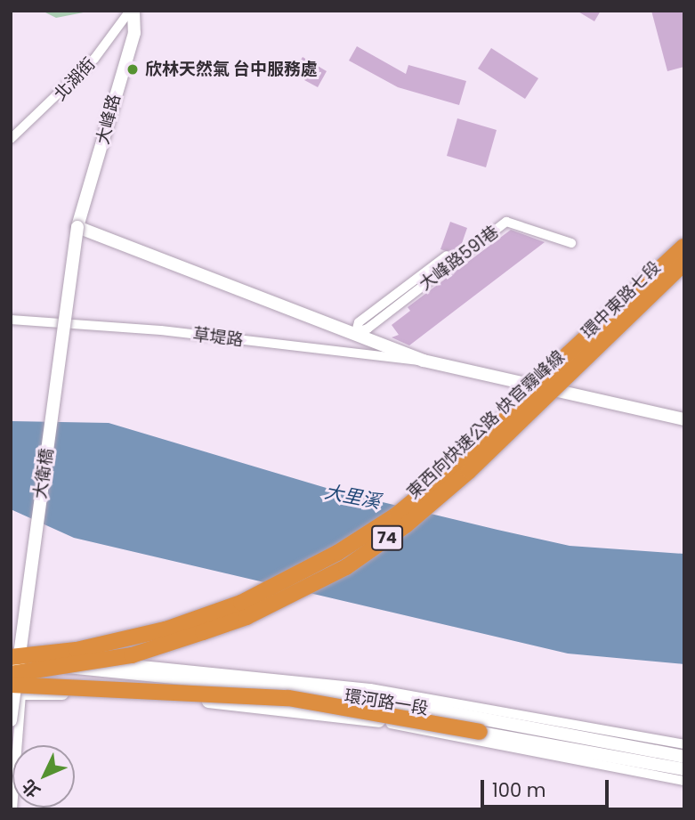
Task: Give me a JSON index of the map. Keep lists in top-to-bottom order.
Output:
{
  "streets": {
    "highway": ["東西向快速公路 快官霧峰線", "74"],
    "street": [
      "北湖街",
      "大峰路",
      "大峰路591巷",
      "環中東路七段",
      "草堤路",
      "大衛橋",
      "環河路一段"
    ]
  },
  "crossings": [
    ["北湖街", "大峰路"],
    ["大峰路", "草堤路"],
    ["大峰路", "大衛橋"],
    ["大峰路591巷", "草堤路"],
    ["環中東路七段", "草堤路"],
    ["環中東路七段", "東西向快速公路 快官霧峰線"],
    ["草堤路", "大衛橋"],
    ["東西向快速公路 快官霧峰線", "環河路一段"]
  ],
  "water": ["大里溪"],
  "places": ["欣林天然氣 台中服務處"],
  "scale_bar": "100 m",
  "north": "bottom left"
}
